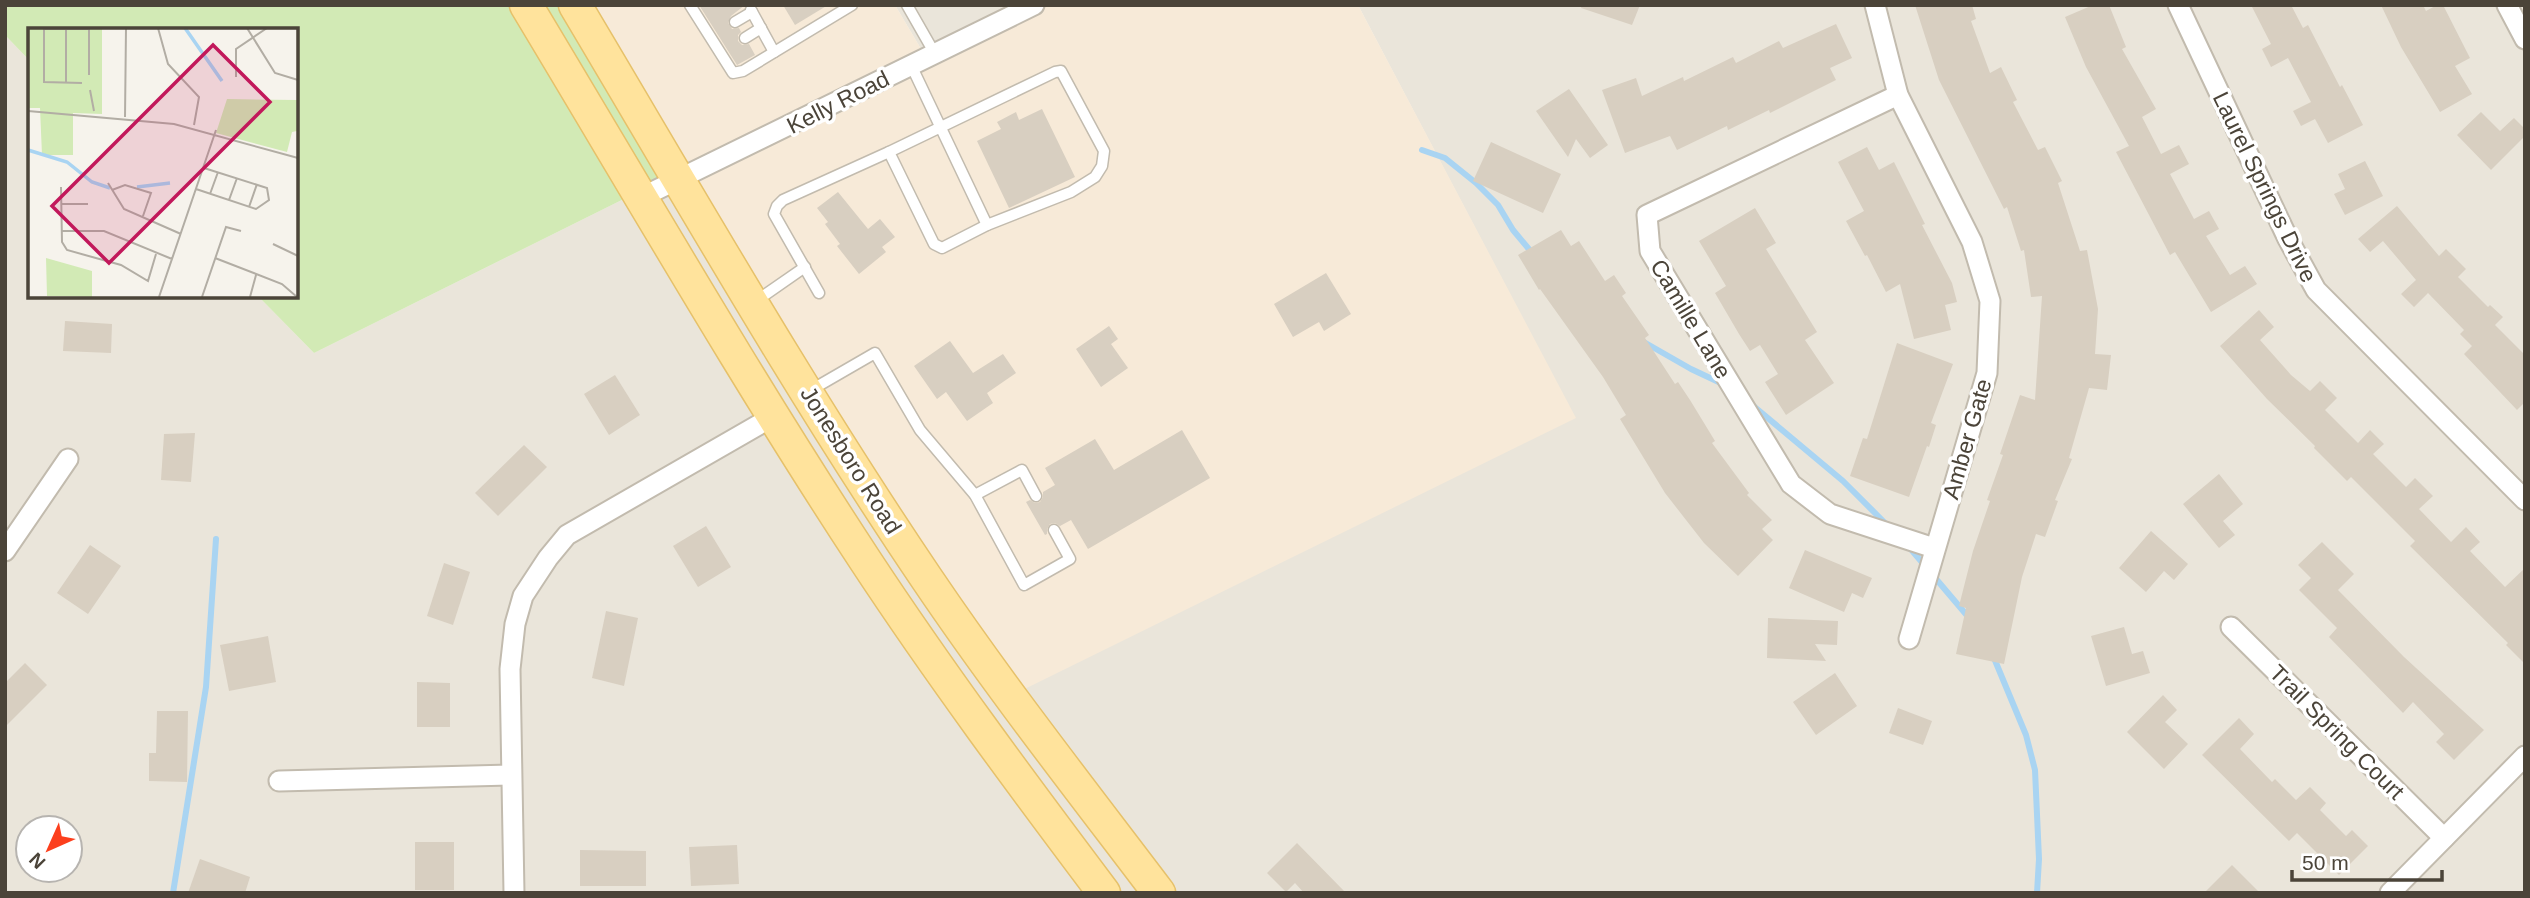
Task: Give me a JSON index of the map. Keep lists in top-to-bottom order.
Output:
{
  "streets": {
    "main road": ["Jonesboro Road"],
    "street": [
      "Kelly Road",
      "Laurel Springs Drive",
      "Camille Lane",
      "Amber Gate",
      "Trail Spring Court"
    ]
  },
  "crossings": [
    ["Kelly Road", "Jonesboro Road"],
    ["Camille Lane", "Amber Gate"]
  ],
  "scale_bar": "50 m",
  "north": "bottom left"
}
